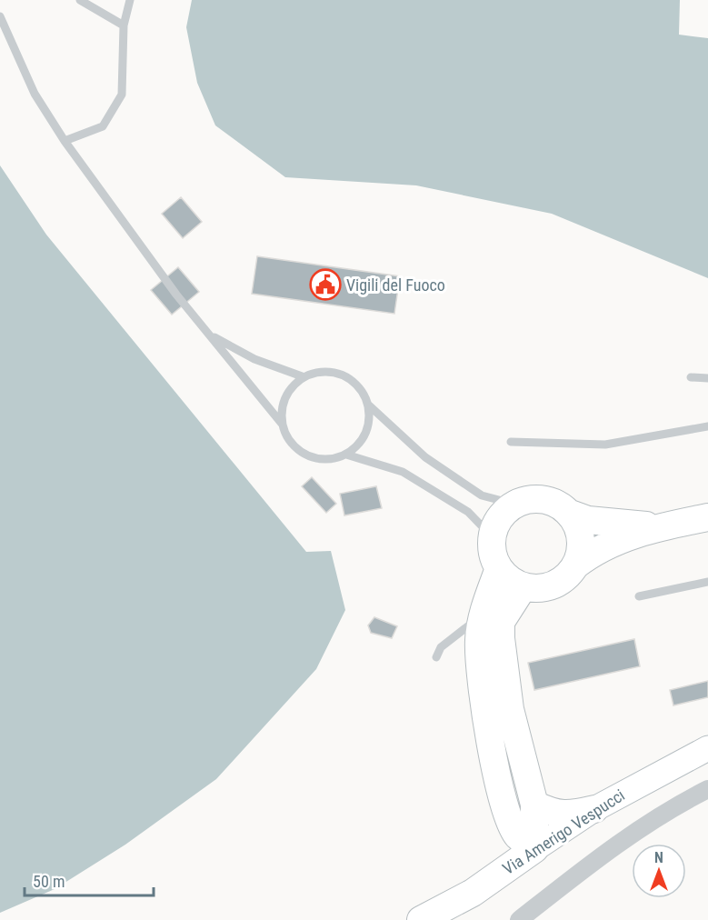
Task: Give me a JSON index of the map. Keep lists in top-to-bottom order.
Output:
{
  "streets": {
    "main road": ["Via Amerigo Vespucci"]
  },
  "places": {
    "public building": ["Vigili del Fuoco"]
  },
  "scale_bar": "50 m",
  "north": "top"
}
